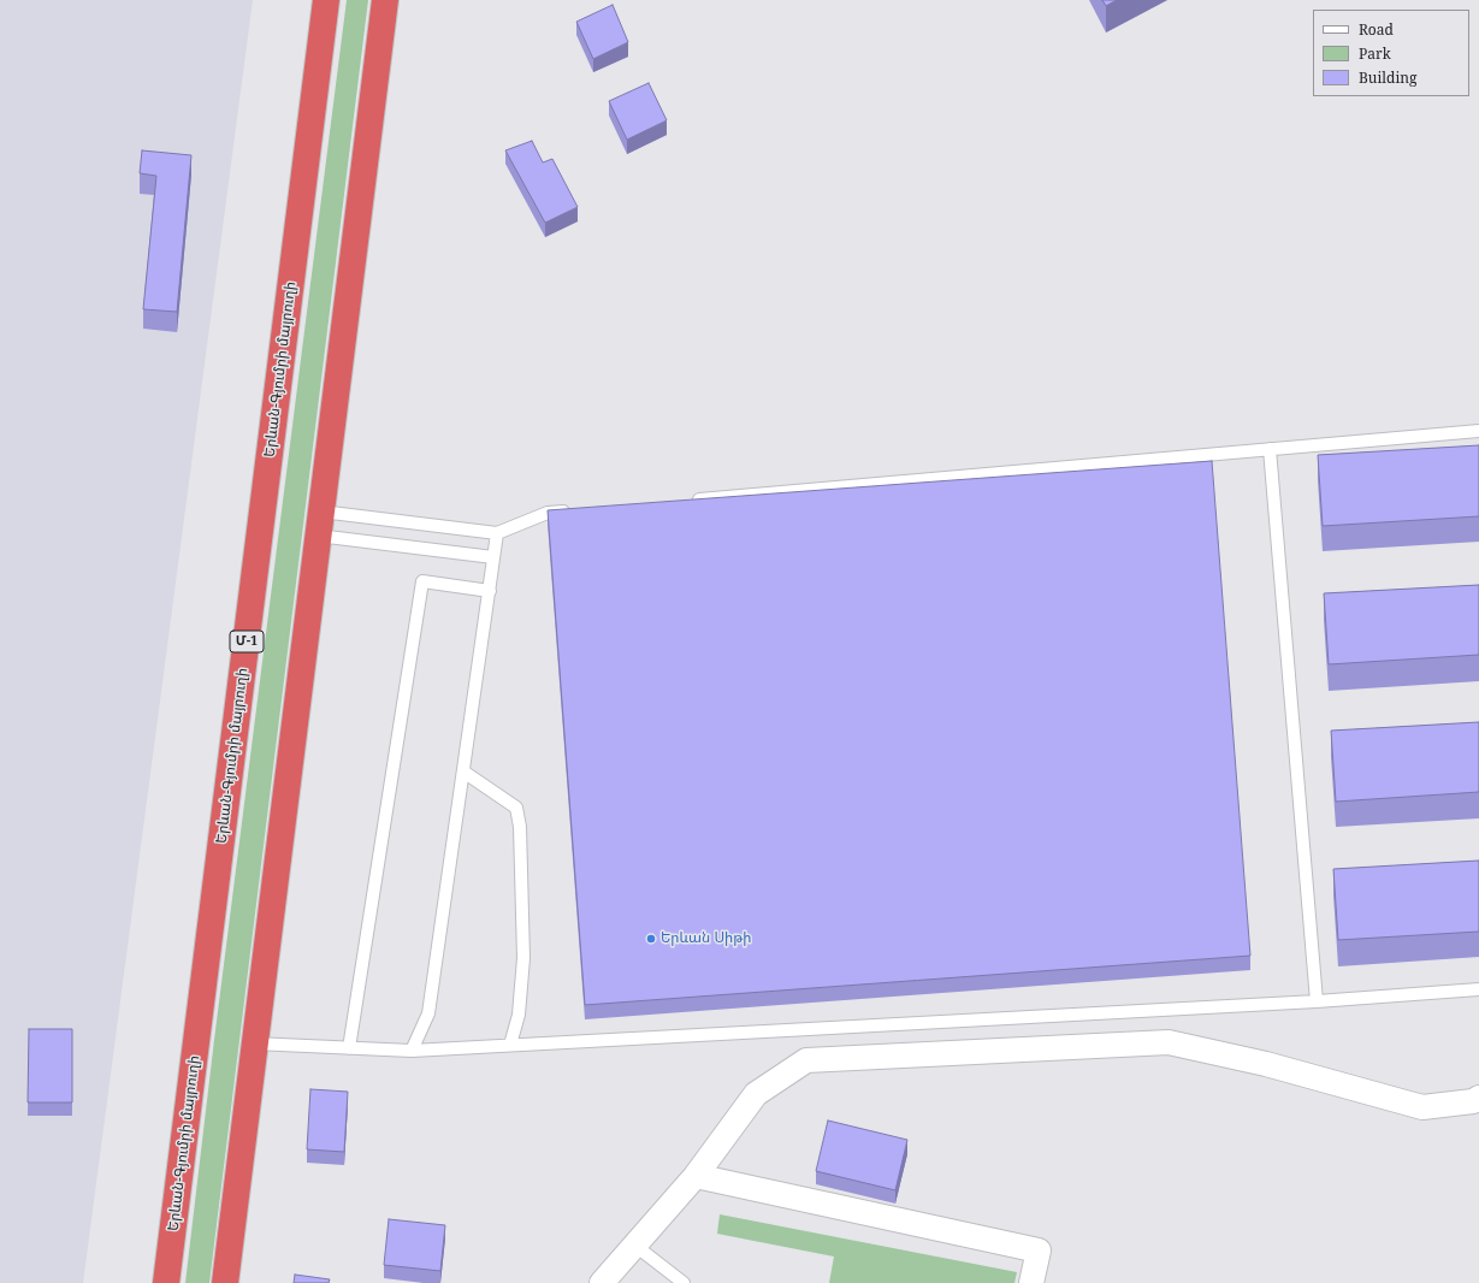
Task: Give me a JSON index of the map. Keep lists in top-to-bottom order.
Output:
{
  "streets": {
    "highway": ["Երևան-Գյումրի մայրուղի", "Մ-1"]
  },
  "places": ["Երևան Սիթի"],
  "legend": ["Road", "Park", "Building"]
}
